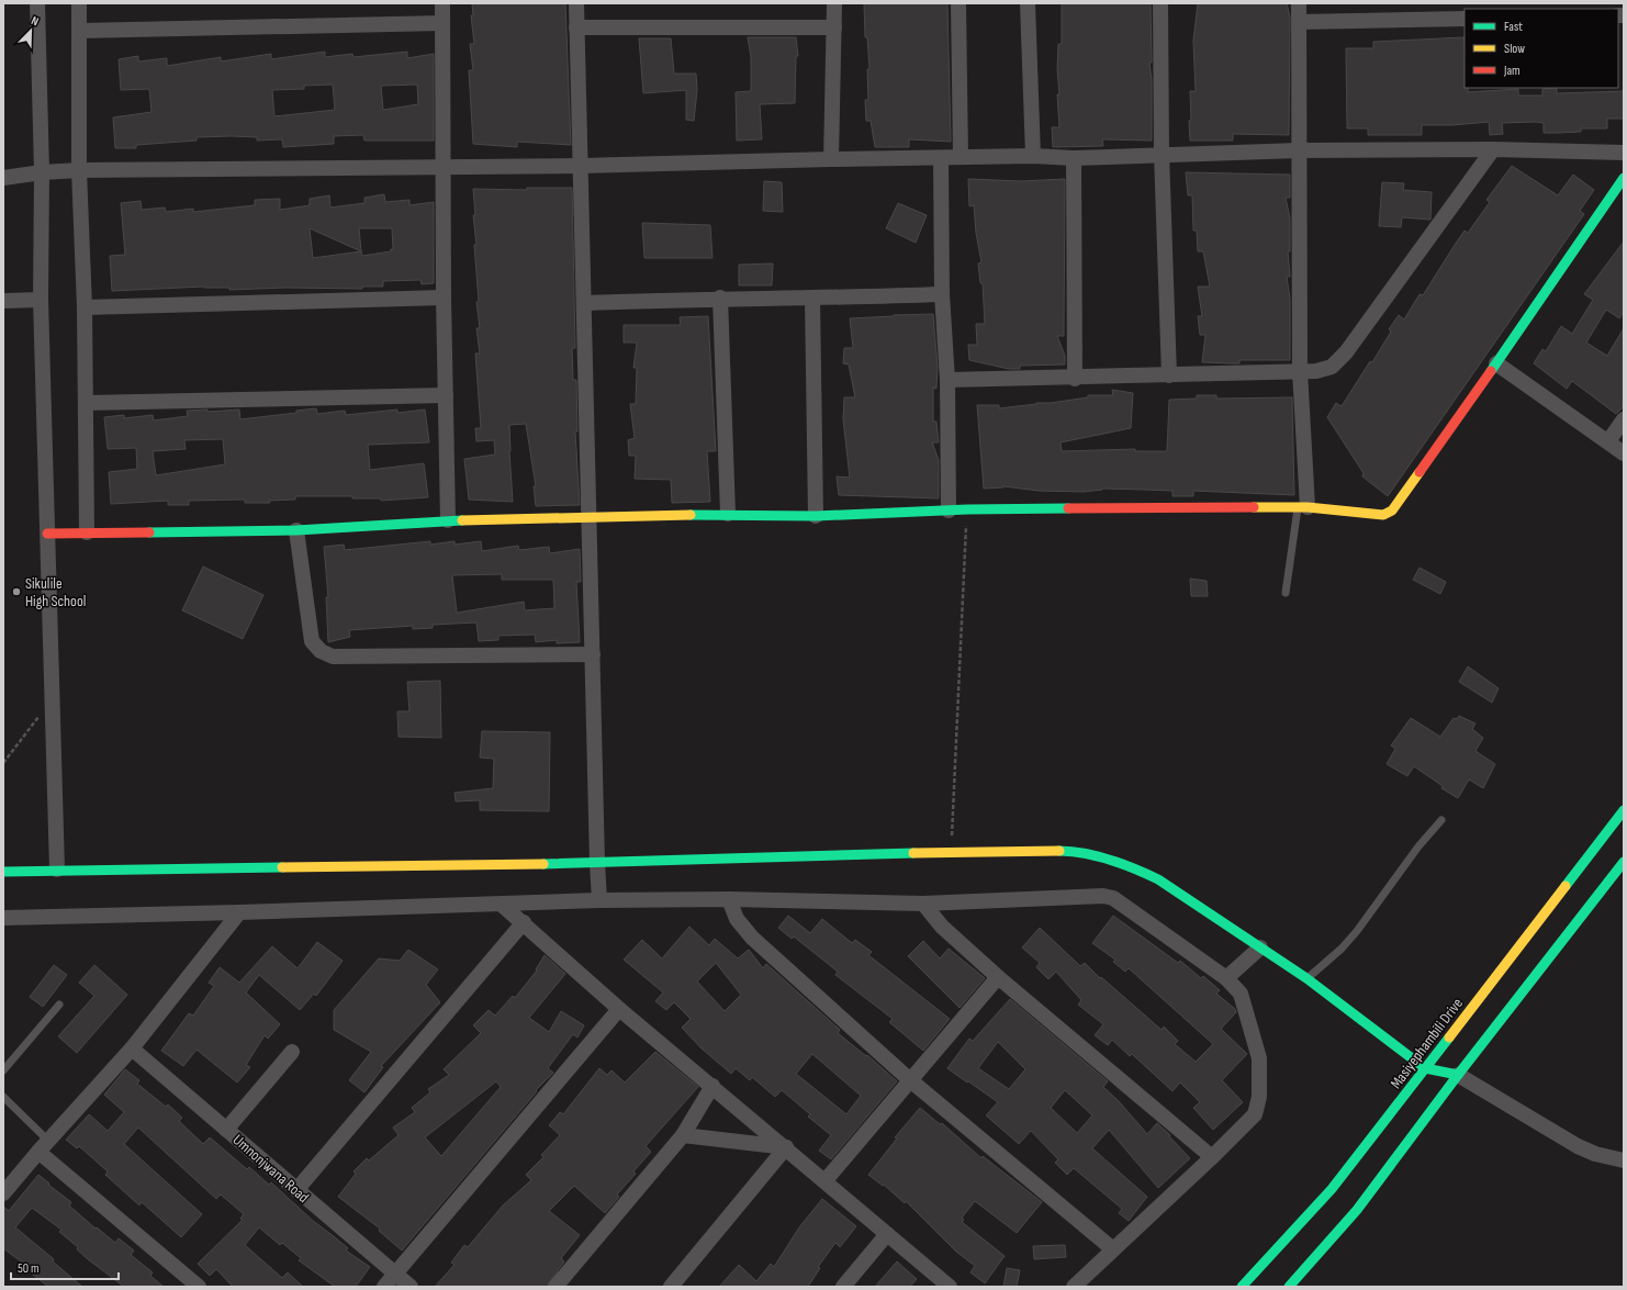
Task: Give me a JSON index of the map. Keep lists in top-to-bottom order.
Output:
{
  "streets": {
    "street": ["Masiyephambili Drive", "Umnonjwana Road"]
  },
  "places": ["Sikulile High School"],
  "legend": ["Fast", "Slow", "Jam"],
  "scale_bar": "50 m",
  "north": "top right"
}
